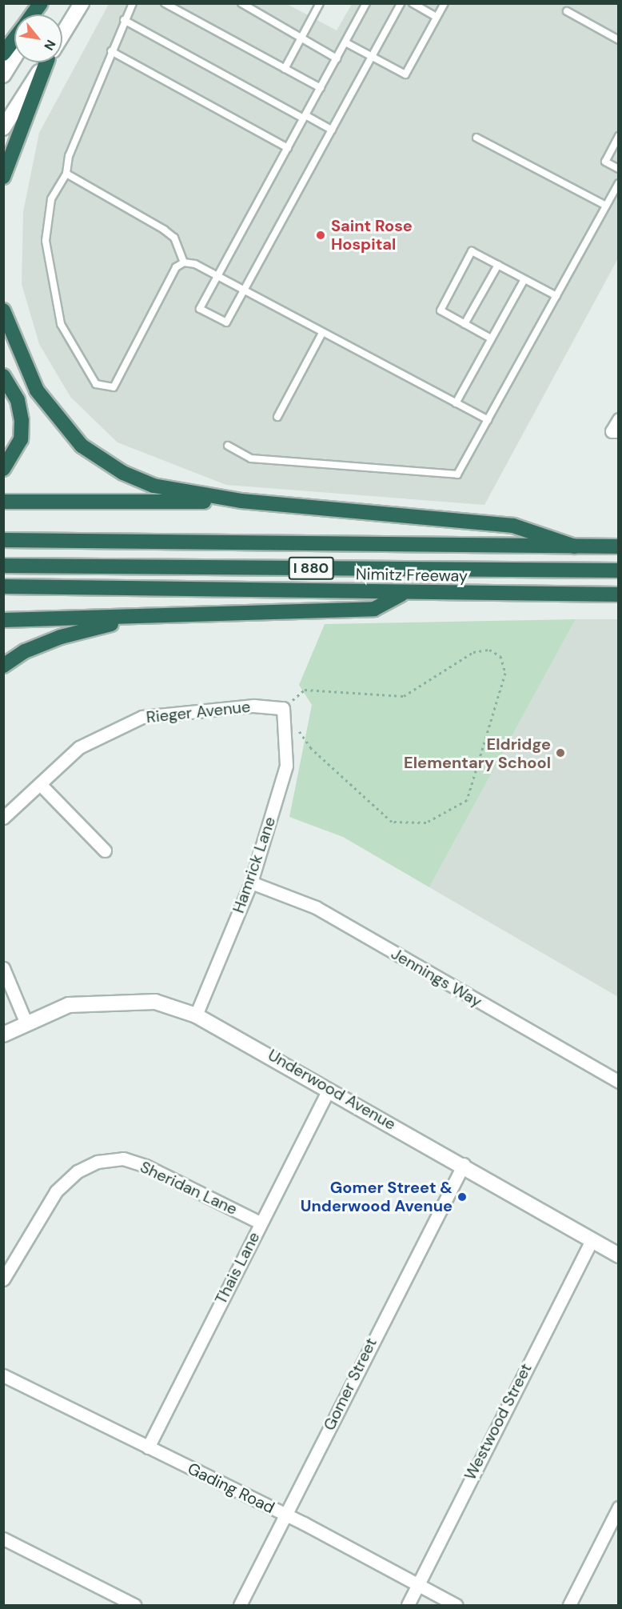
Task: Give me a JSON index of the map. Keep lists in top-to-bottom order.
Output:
{
  "streets": {
    "highway": ["I 880", "Nimitz Freeway"],
    "street": [
      "Rieger Avenue",
      "Hamrick Lane",
      "Jennings Way",
      "Underwood Avenue",
      "Sheridan Lane",
      "Thais Lane",
      "Gomer Street",
      "Westwood Street",
      "Gading Road"
    ]
  },
  "crossings": [
    ["Rieger Avenue", "Hamrick Lane"],
    ["Hamrick Lane", "Jennings Way"],
    ["Hamrick Lane", "Underwood Avenue"],
    ["Underwood Avenue", "Thais Lane"],
    ["Underwood Avenue", "Gomer Street"],
    ["Underwood Avenue", "Westwood Street"],
    ["Sheridan Lane", "Thais Lane"],
    ["Thais Lane", "Gading Road"],
    ["Gomer Street", "Gading Road"],
    ["Westwood Street", "Gading Road"]
  ],
  "places": ["Saint Rose Hospital", "Eldridge Elementary School", "Gomer Street & Underwood Avenue"],
  "north": "bottom right"
}
